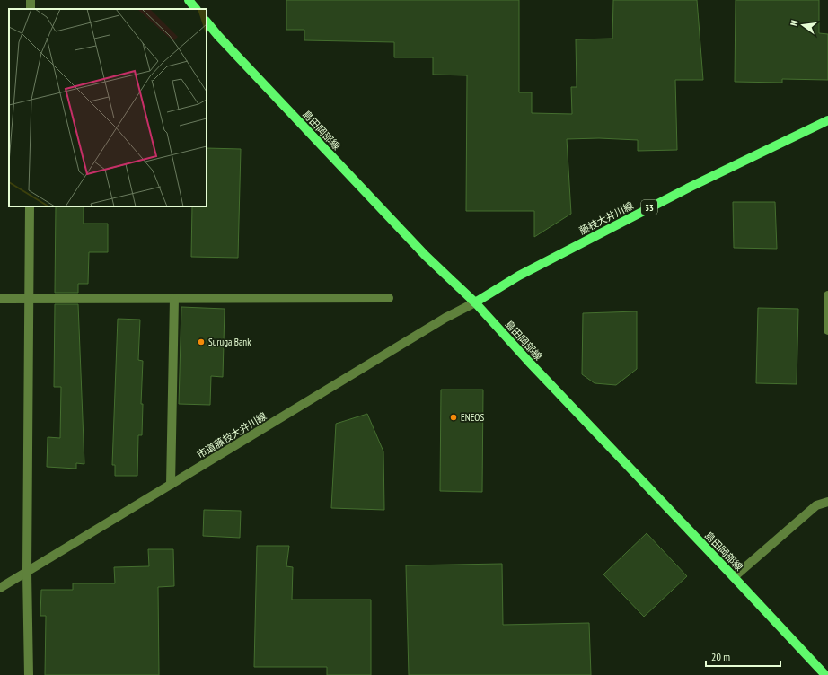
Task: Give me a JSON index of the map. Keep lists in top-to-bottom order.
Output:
{
  "streets": {
    "main road": ["島田岡部線", "33", "藤枝大井川線"],
    "street": ["市道藤枝大井川線"]
  },
  "crossings": [
    ["島田岡部線", "藤枝大井川線"],
    ["島田岡部線", "市道藤枝大井川線"],
    ["藤枝大井川線", "市道藤枝大井川線"]
  ],
  "places": ["Suruga Bank", "ENEOS"],
  "scale_bar": "20 m",
  "north": "left"
}
